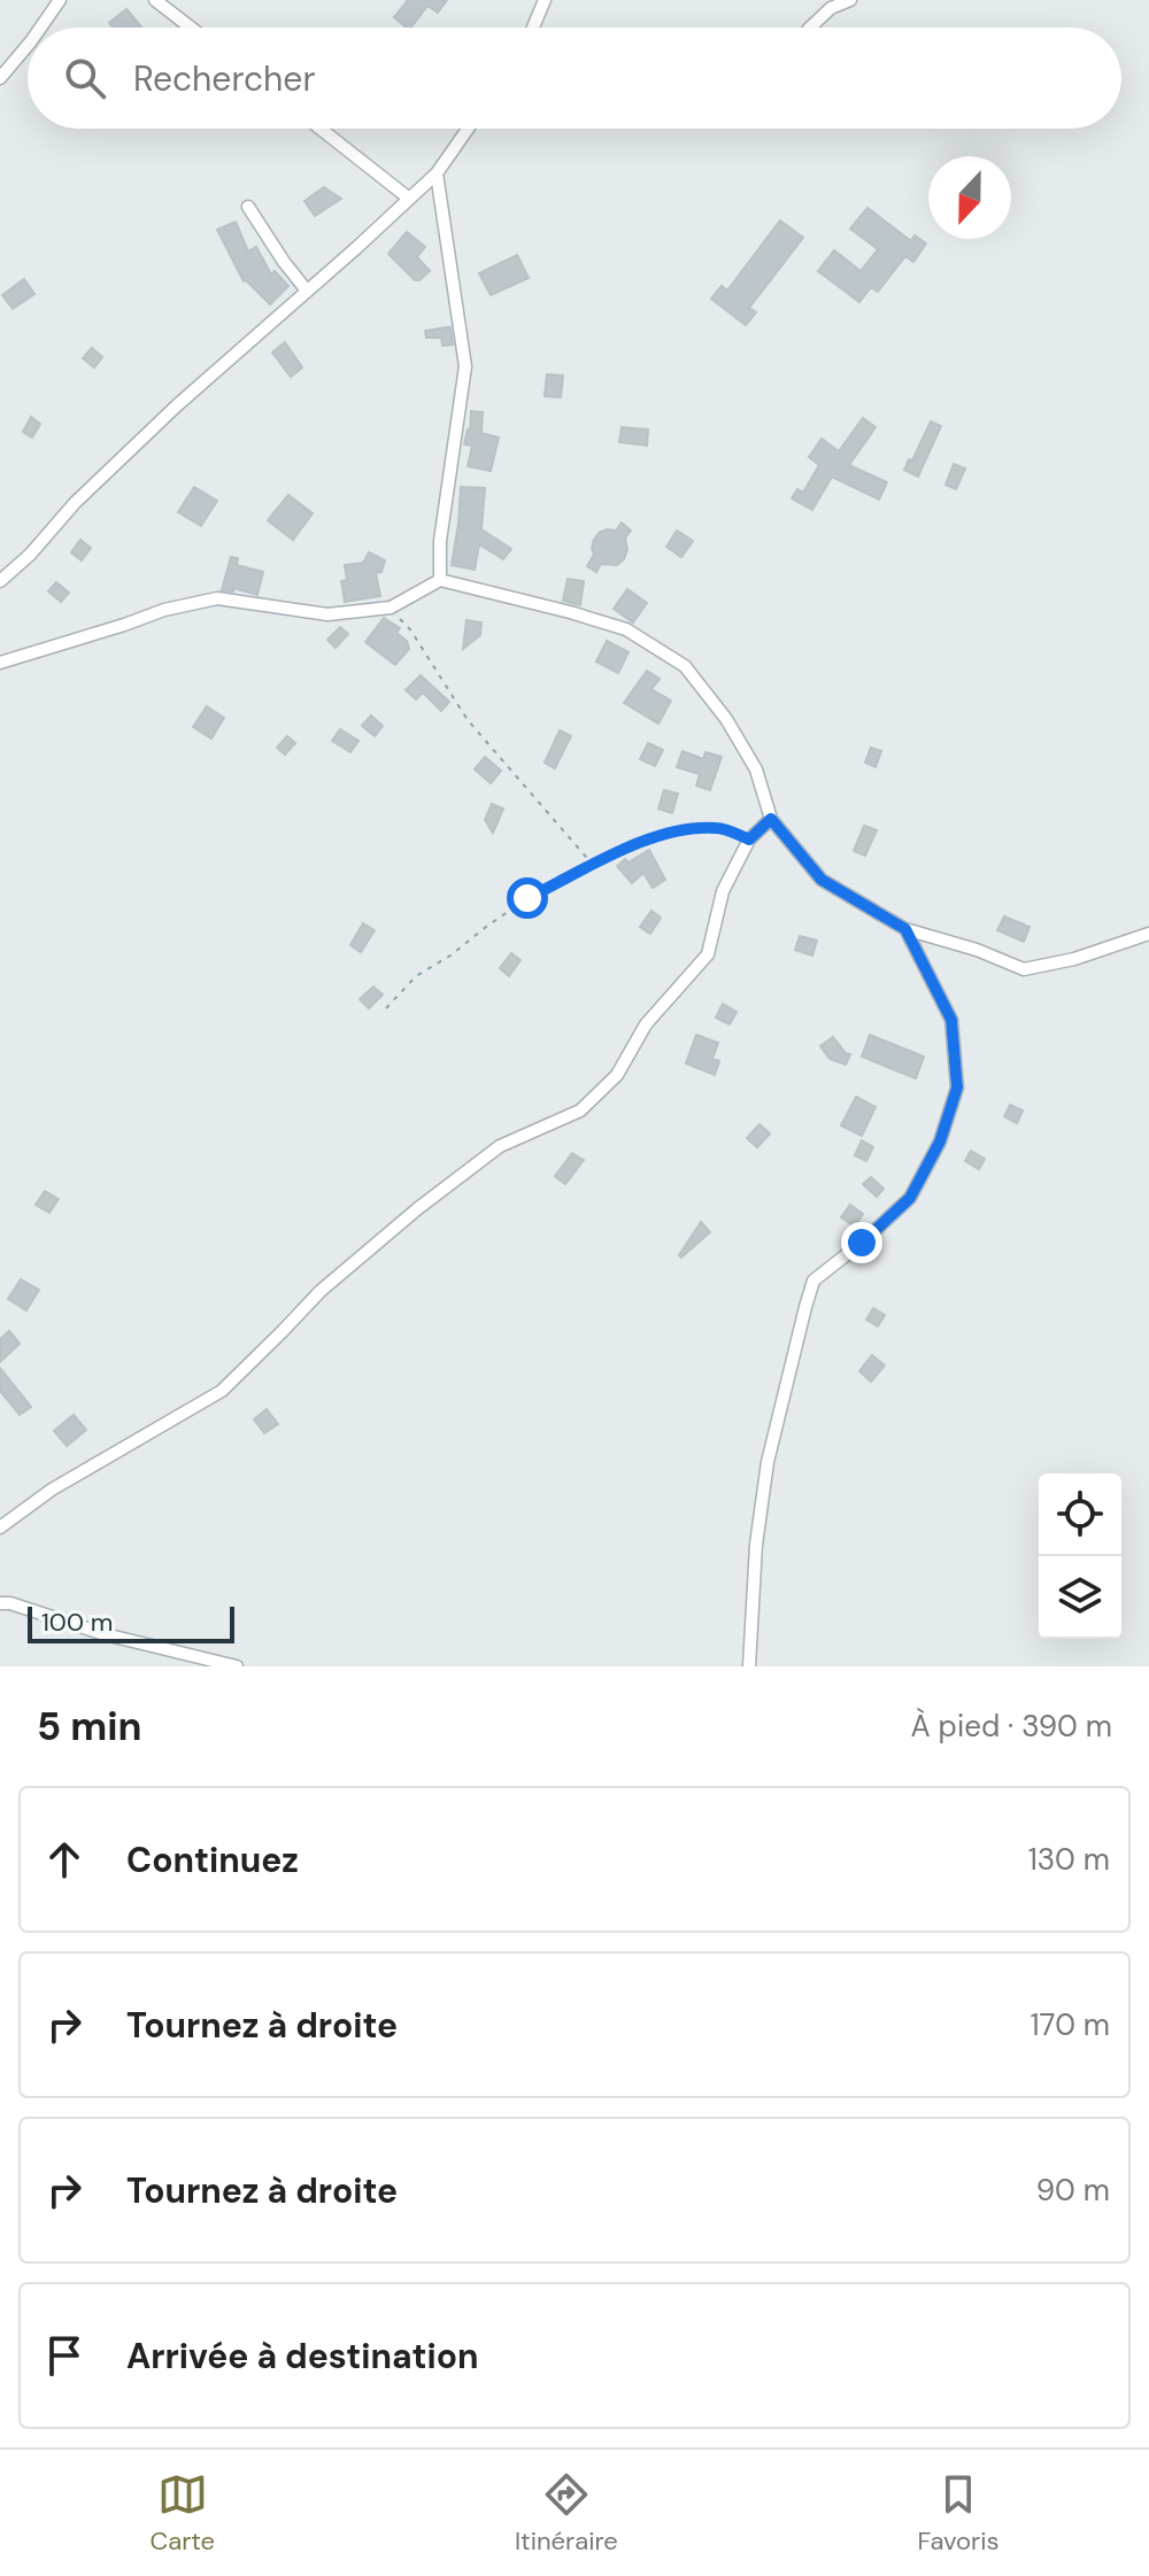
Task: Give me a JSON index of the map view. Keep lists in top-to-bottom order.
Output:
{
  "scale_bar": "100 m",
  "north": "bottom",
  "page": {
    "search": "Rechercher",
    "scale": "100 m",
    "heading": ["5 min", "À pied · 390 m"],
    "list": [
      ["Continuez", "130 m"],
      ["Tournez à droite", "170 m"],
      ["Tournez à droite", "90 m"],
      "Arrivée à destination"
    ],
    "nav": ["Carte", "Itinéraire", "Favoris"]
  }
}
